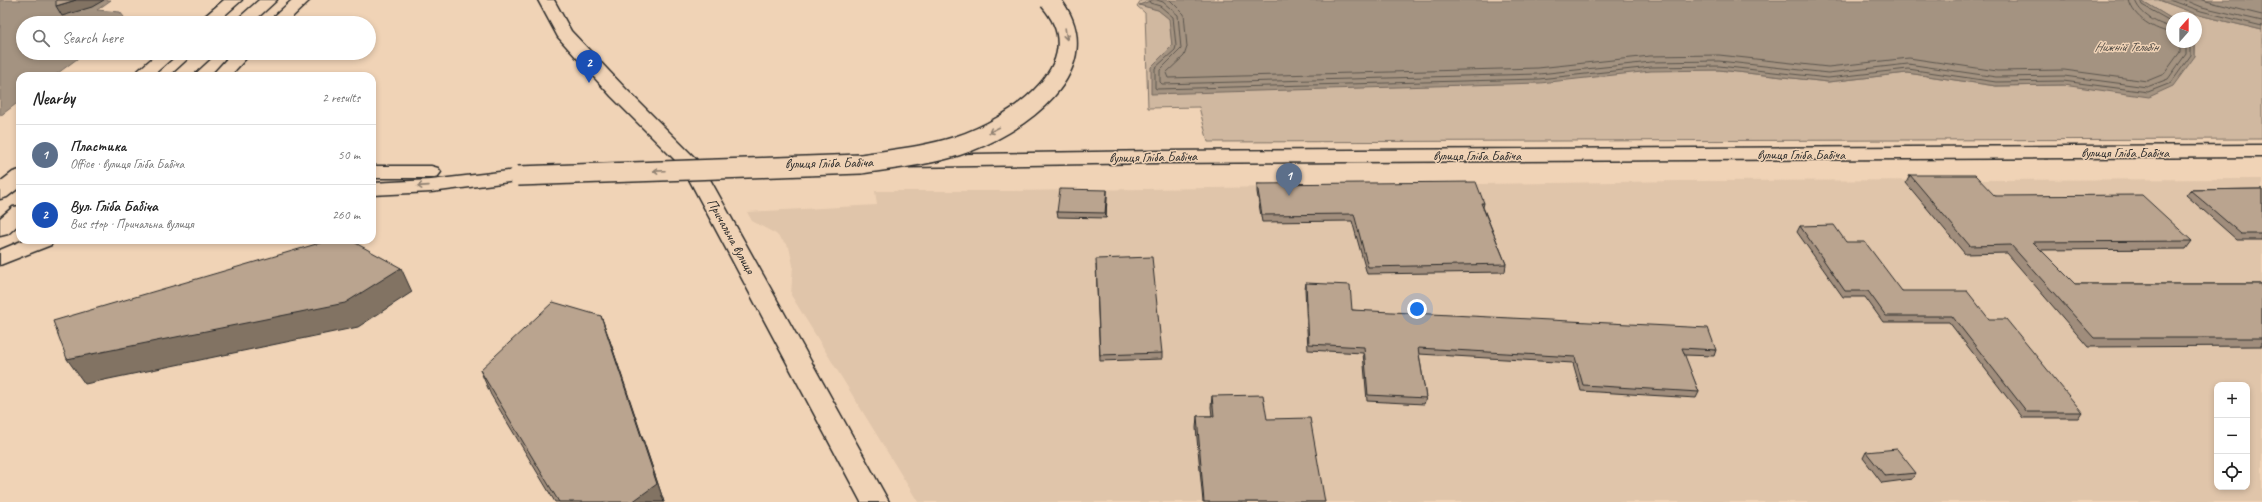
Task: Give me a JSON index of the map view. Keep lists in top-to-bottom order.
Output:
{
  "streets": {
    "street": ["вулиця Гліба Бабіча", "Причальна вулиця"]
  },
  "crossings": [
    ["вулиця Гліба Бабіча", "Причальна вулиця"]
  ],
  "water": ["Нижній Тельбін"],
  "north": "top",
  "page": {
    "search": "Search here",
    "pins": ["2", "1"],
    "heading": ["Nearby", "2 results"],
    "list": [
      {
        "mark": "1",
        "name": "Пластика",
        "note": "Office · вулиця Гліба Бабіча",
        "value": "50 m"
      },
      {
        "mark": "2",
        "name": "Вул. Гліба Бабіча",
        "note": "Bus stop · Причальна вулиця",
        "value": "260 m"
      }
    ],
    "map_buttons": ["+", "−"]
  }
}
